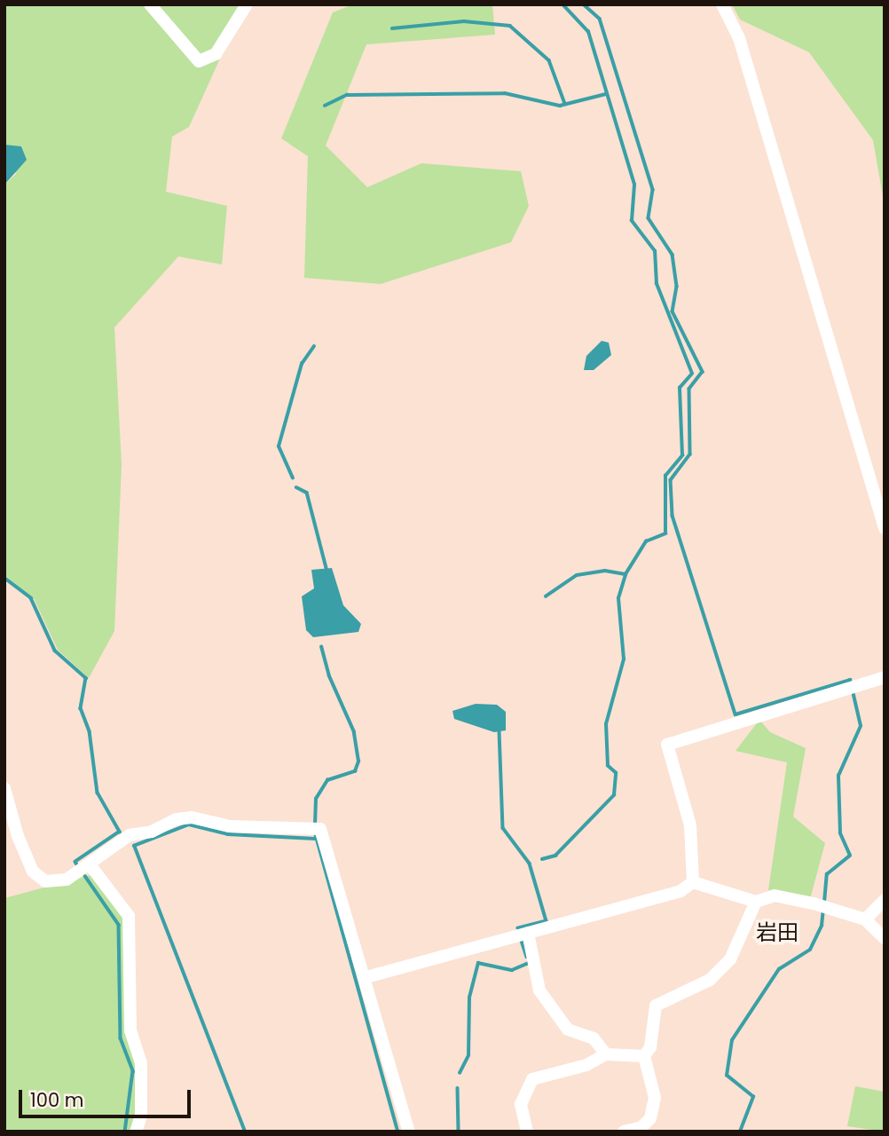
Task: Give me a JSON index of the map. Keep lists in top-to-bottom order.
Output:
{
  "districts": ["岩田"],
  "scale_bar": "100 m"
}
